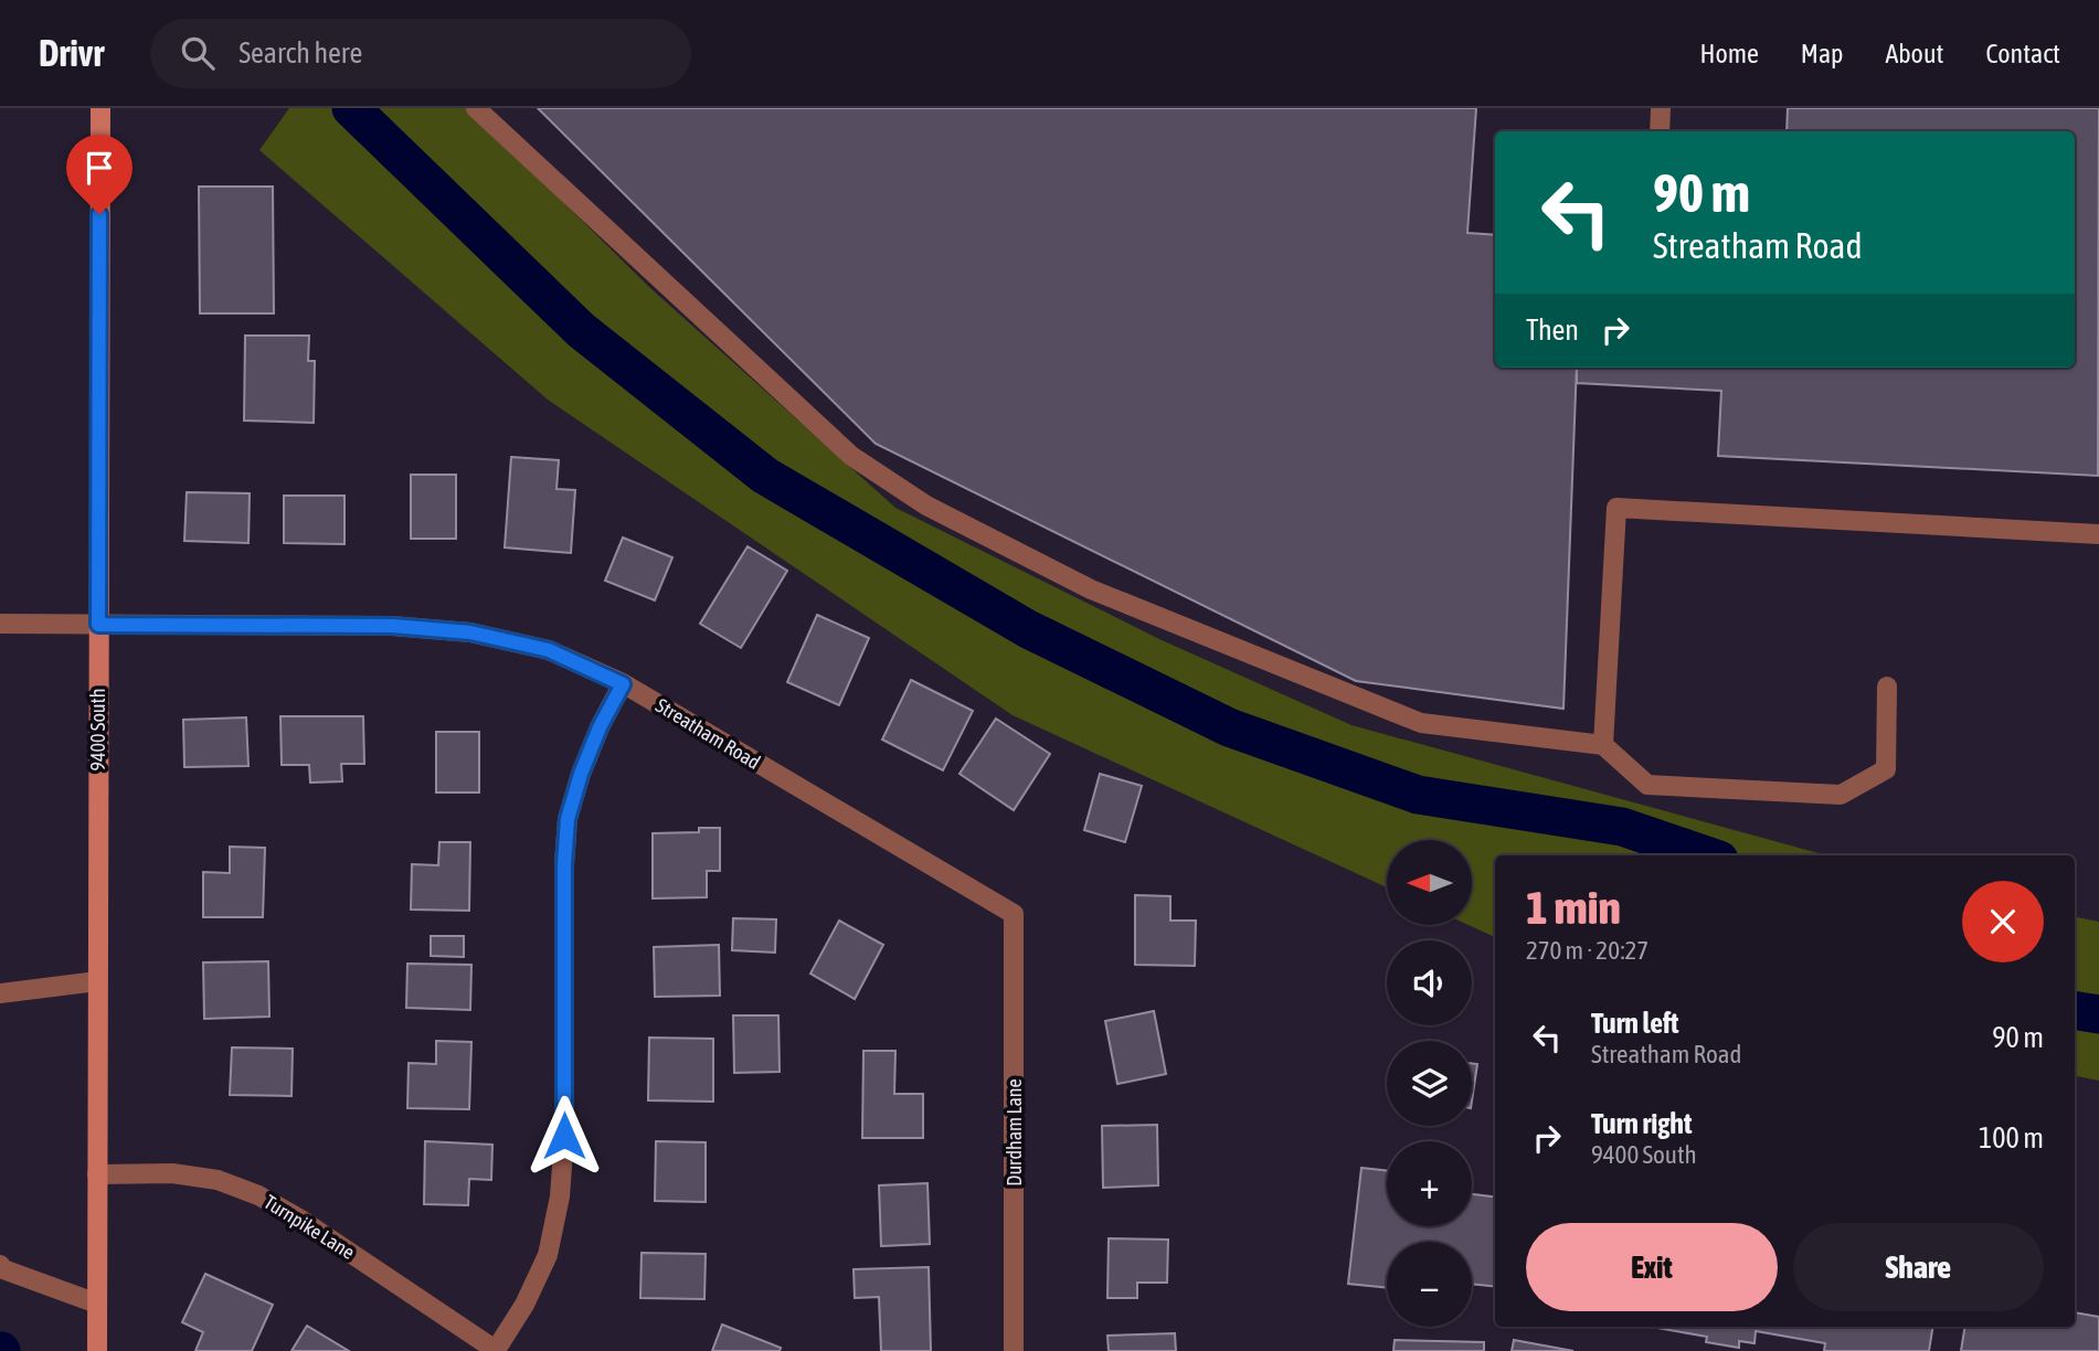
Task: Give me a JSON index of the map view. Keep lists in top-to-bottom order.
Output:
{
  "streets": {
    "street": [
      "9400 South",
      "Streatham Road",
      "Durdham Lane",
      "Turnpike Lane"
    ]
  },
  "crossings": [
    ["9400 South", "Streatham Road"],
    ["9400 South", "Turnpike Lane"],
    ["Streatham Road", "Durdham Lane"]
  ],
  "north": "left",
  "page": {
    "header": "Drivr",
    "search": "Search here",
    "nav": [
      "Home",
      "Map",
      "About",
      "Contact"
    ],
    "turn": ["90 m", "Streatham Road"],
    "then": "Then",
    "map_buttons": ["+", "−"],
    "heading": ["1 min", "270 m · 20:27"],
    "list": [
      {
        "name": "Turn left",
        "note": "Streatham Road",
        "value": "90 m"
      },
      {
        "name": "Turn right",
        "note": "9400 South",
        "value": "100 m"
      }
    ],
    "buttons": ["Exit", "Share"]
  }
}
